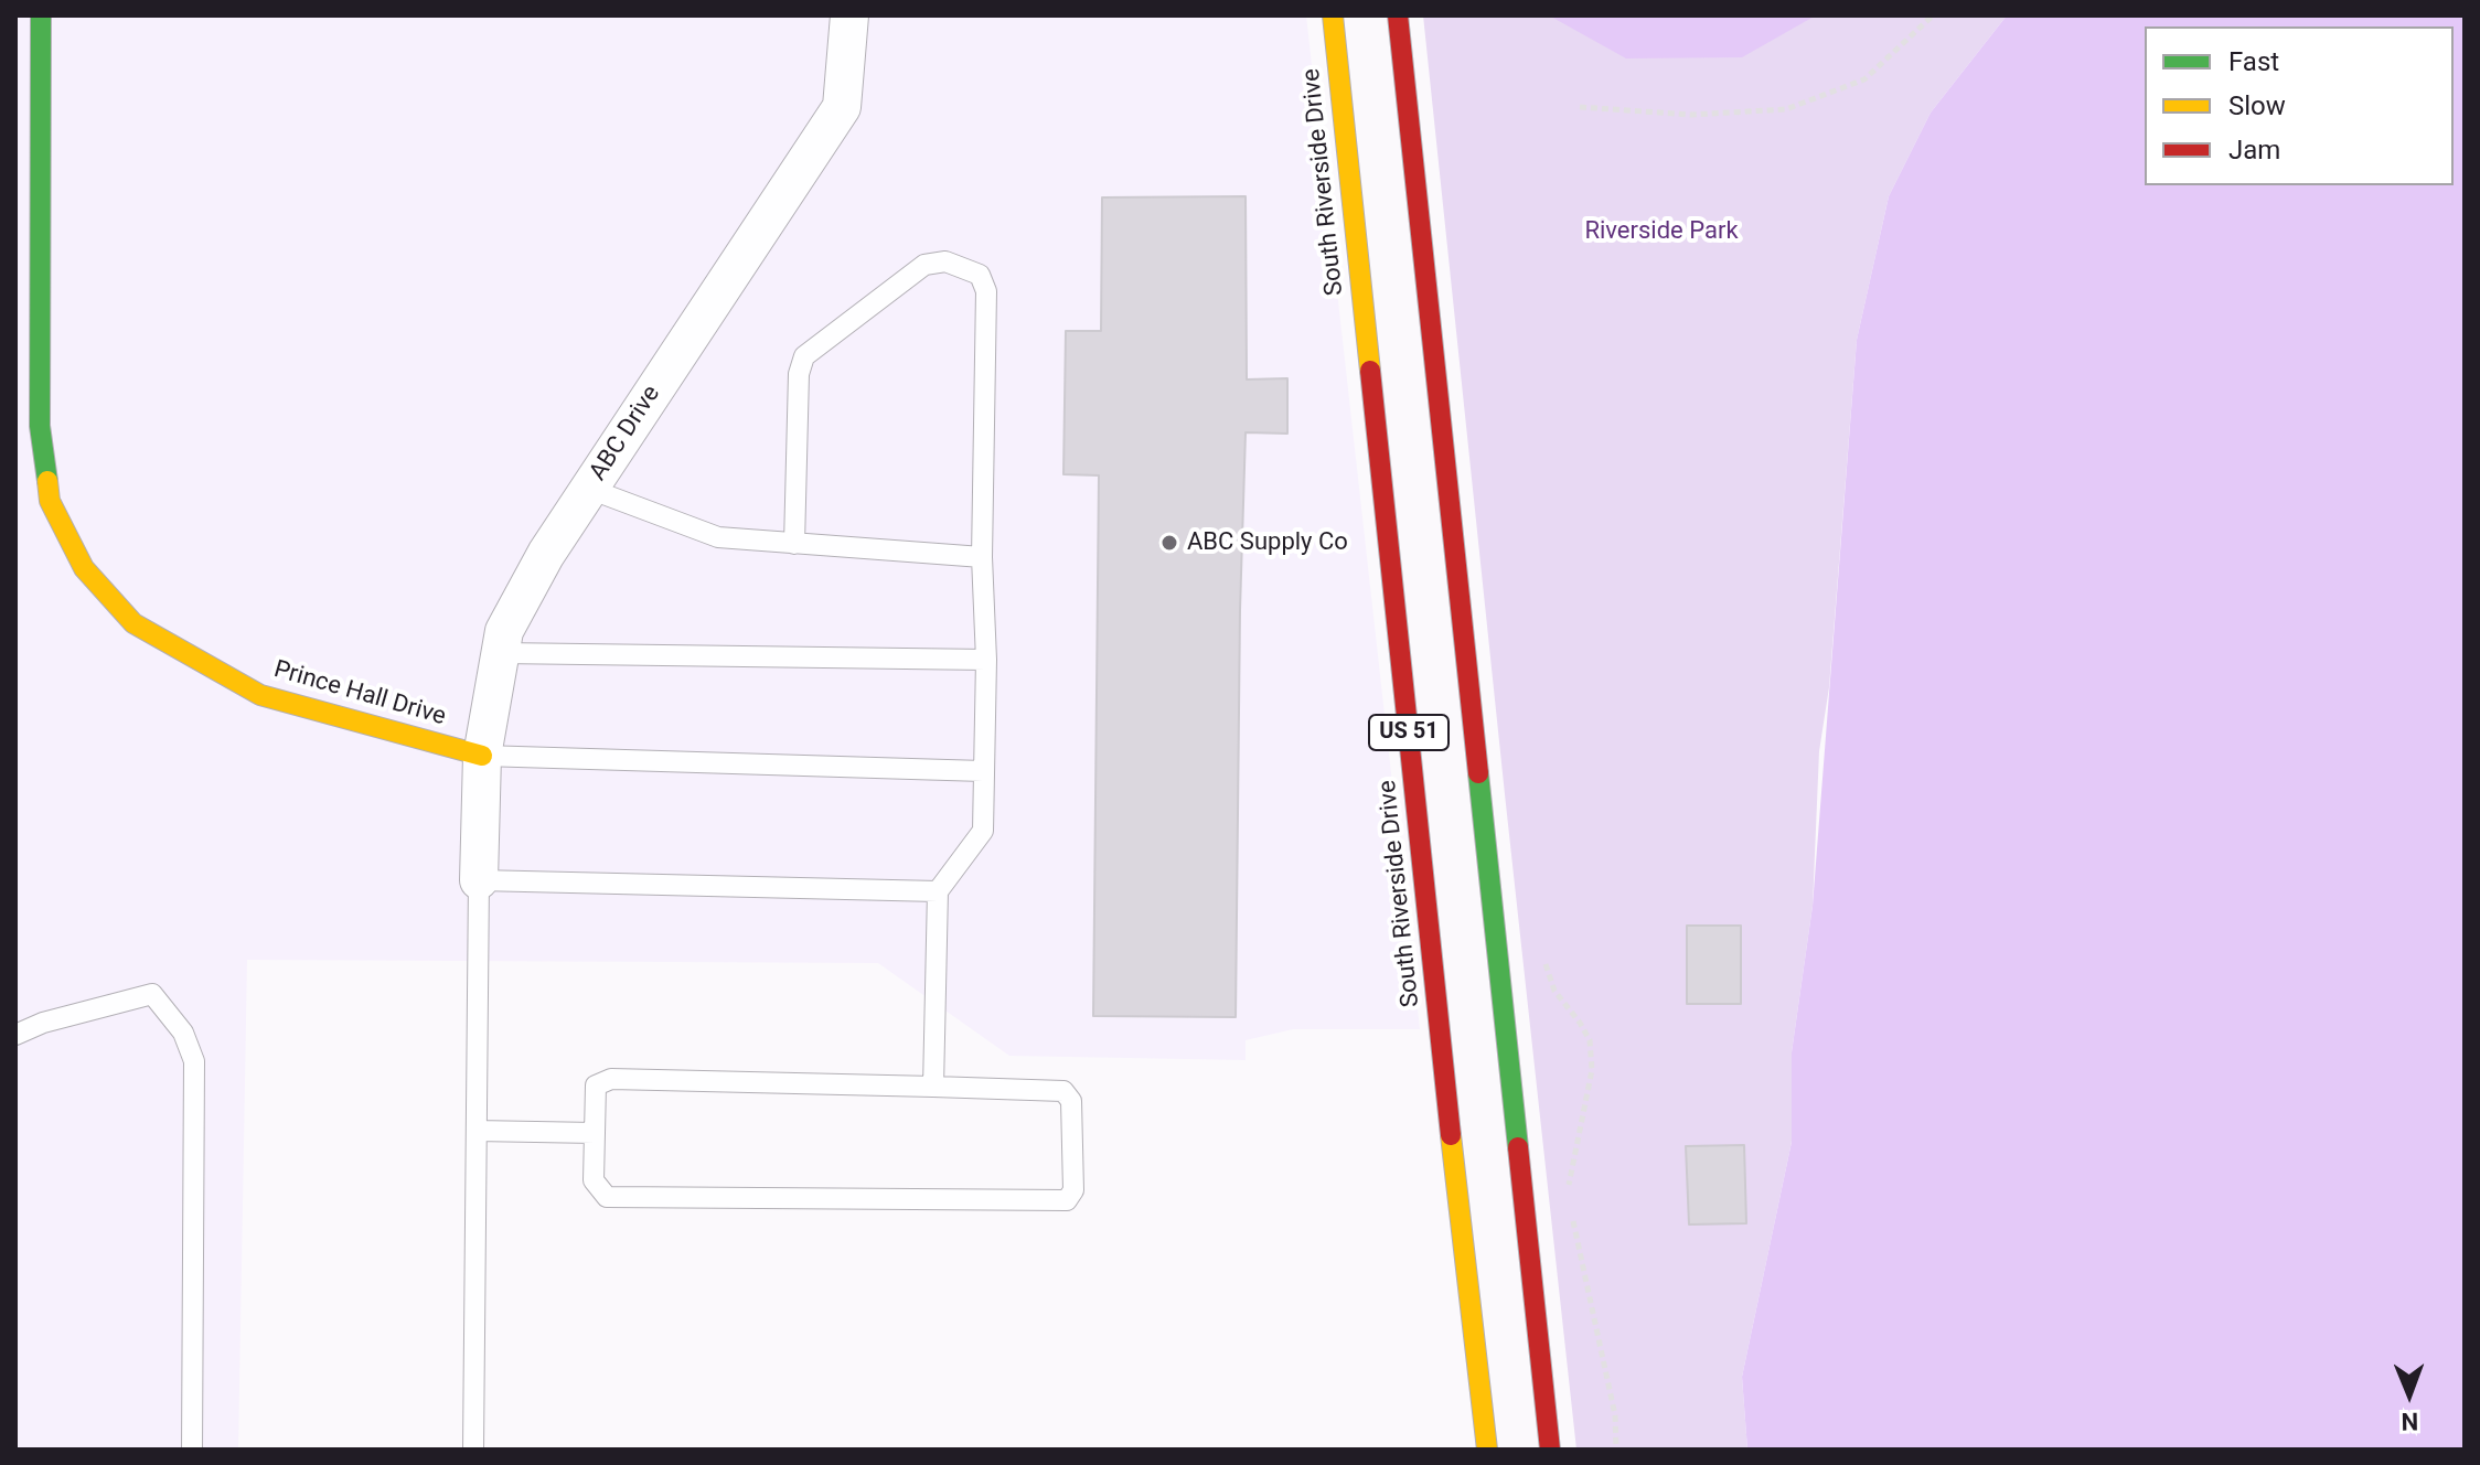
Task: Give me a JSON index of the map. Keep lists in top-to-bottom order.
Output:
{
  "streets": {
    "main road": ["South Riverside Drive", "Prince Hall Drive", "US 51"],
    "street": ["ABC Drive"]
  },
  "crossings": [
    ["ABC Drive", "Prince Hall Drive"]
  ],
  "parks": ["Riverside Park"],
  "places": ["ABC Supply Co"],
  "legend": ["Fast", "Slow", "Jam"],
  "north": "bottom"
}
